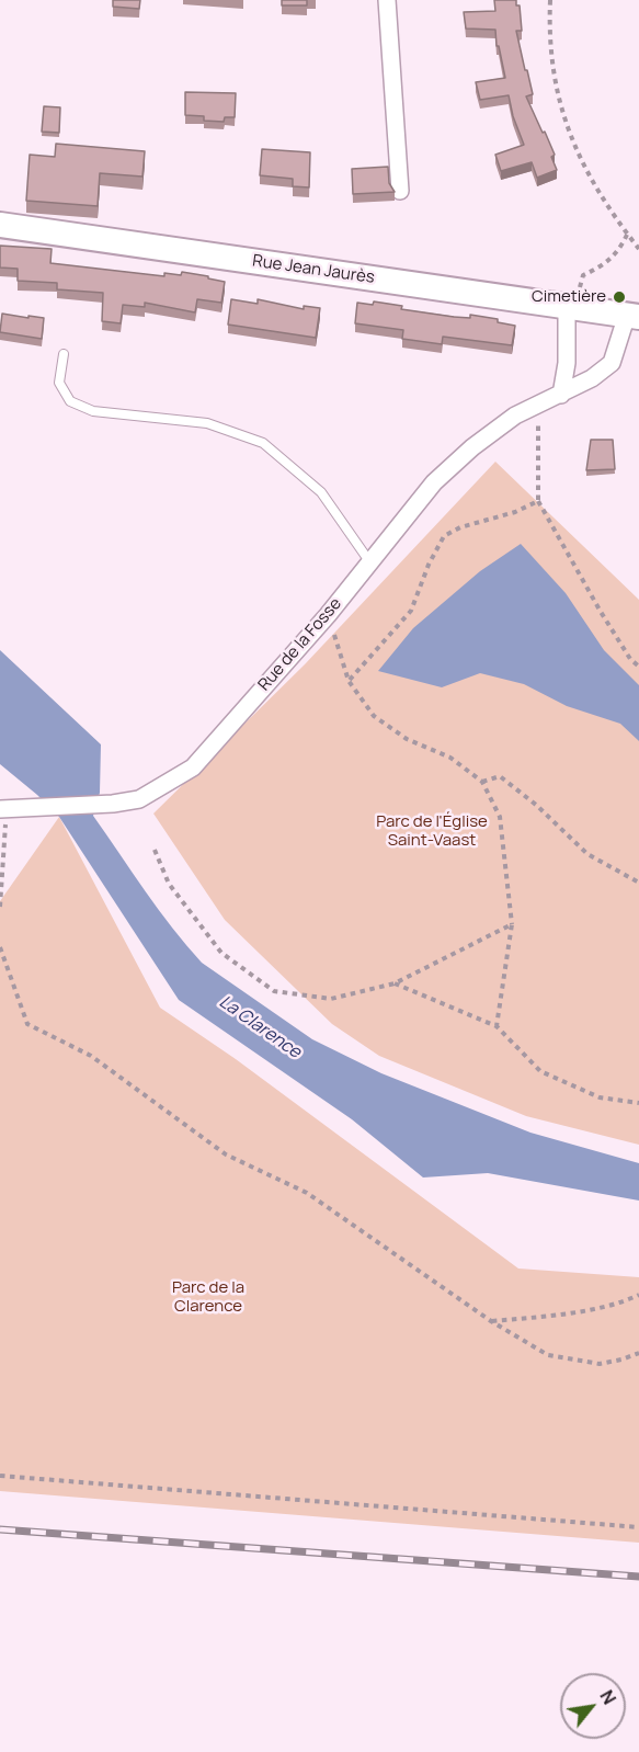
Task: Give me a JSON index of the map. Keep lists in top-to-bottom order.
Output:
{
  "streets": {
    "main road": ["Rue Jean Jaurès"],
    "street": ["Rue de la Fosse"]
  },
  "crossings": [
    ["Rue Jean Jaurès", "Rue de la Fosse"]
  ],
  "water": ["La Clarence"],
  "parks": ["Parc de l'Église Saint-Vaast", "Parc de la Clarence"],
  "places": ["Cimetière"],
  "north": "top right"
}
